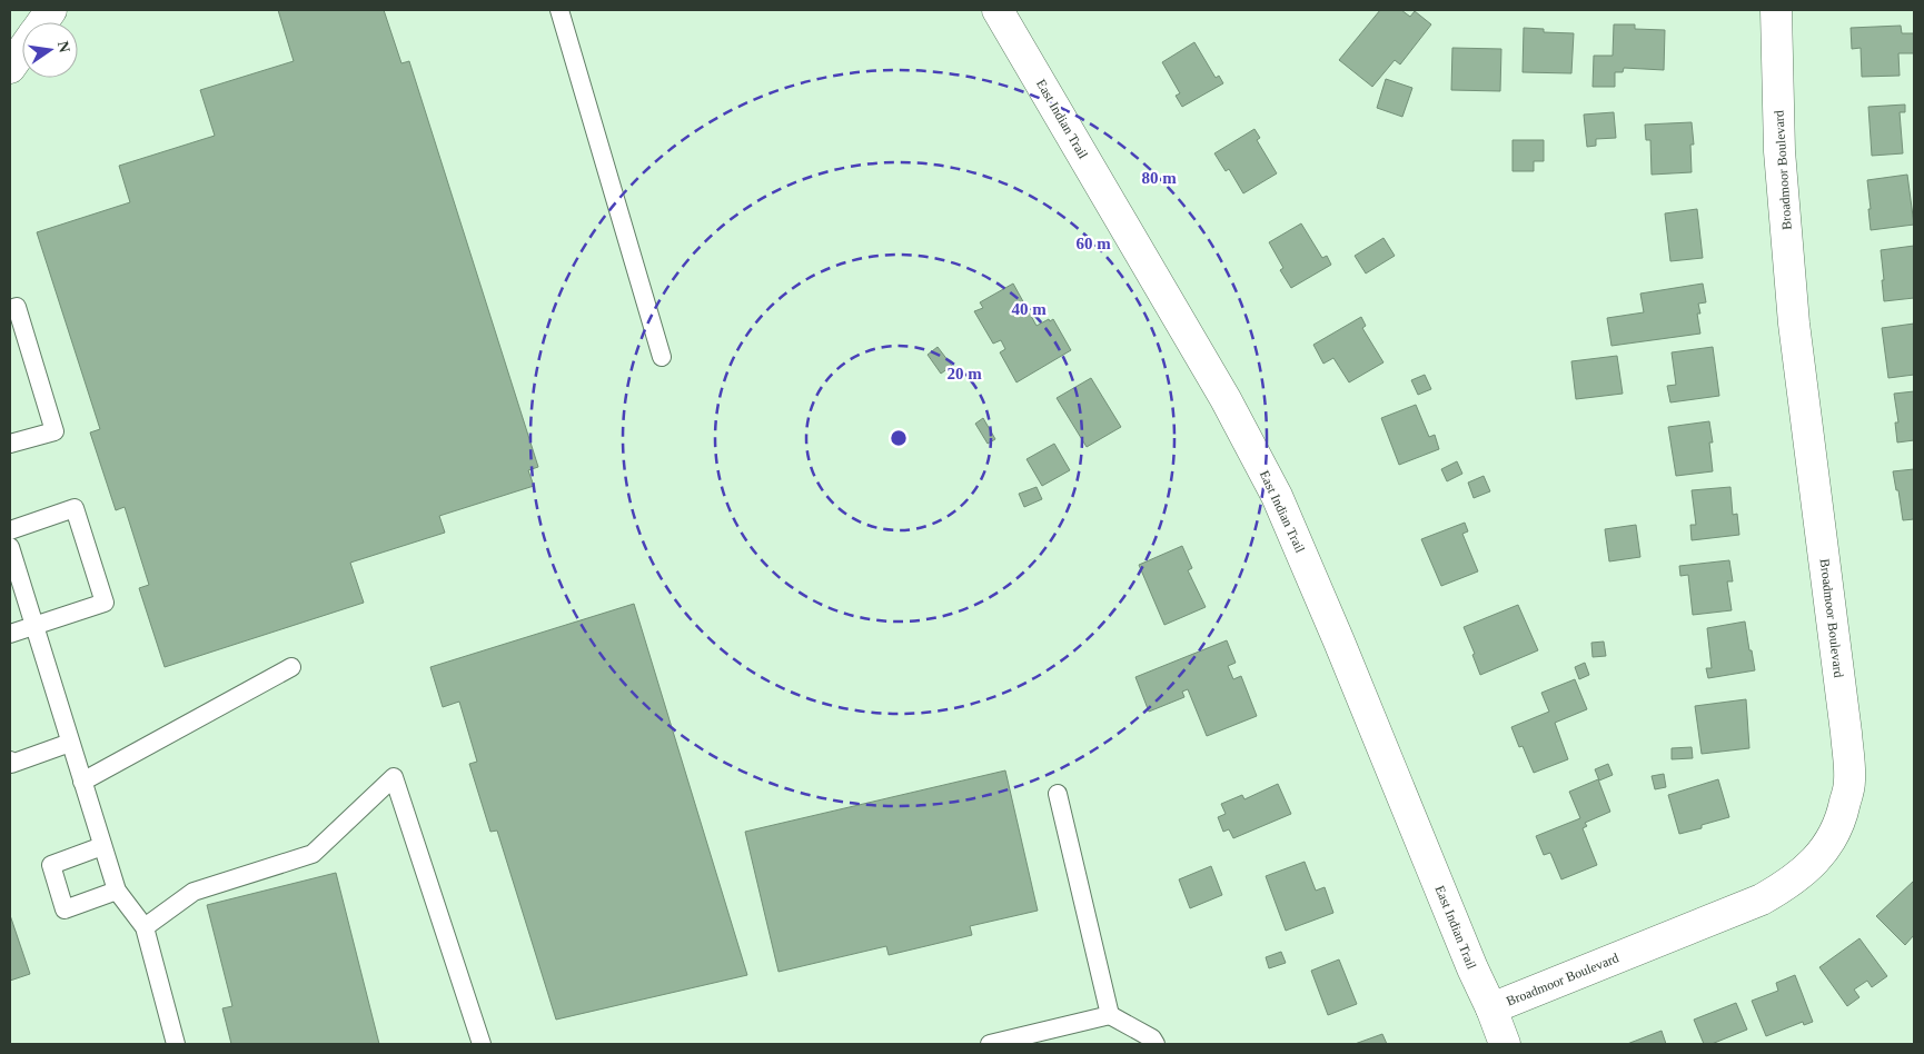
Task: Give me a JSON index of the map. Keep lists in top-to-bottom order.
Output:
{
  "streets": {
    "main road": ["East Indian Trail", "Broadmoor Boulevard"]
  },
  "crossings": [
    ["East Indian Trail", "Broadmoor Boulevard"]
  ],
  "north": "right",
  "rings": [
    "80 m",
    "60 m",
    "40 m",
    "20 m"
  ]
}
